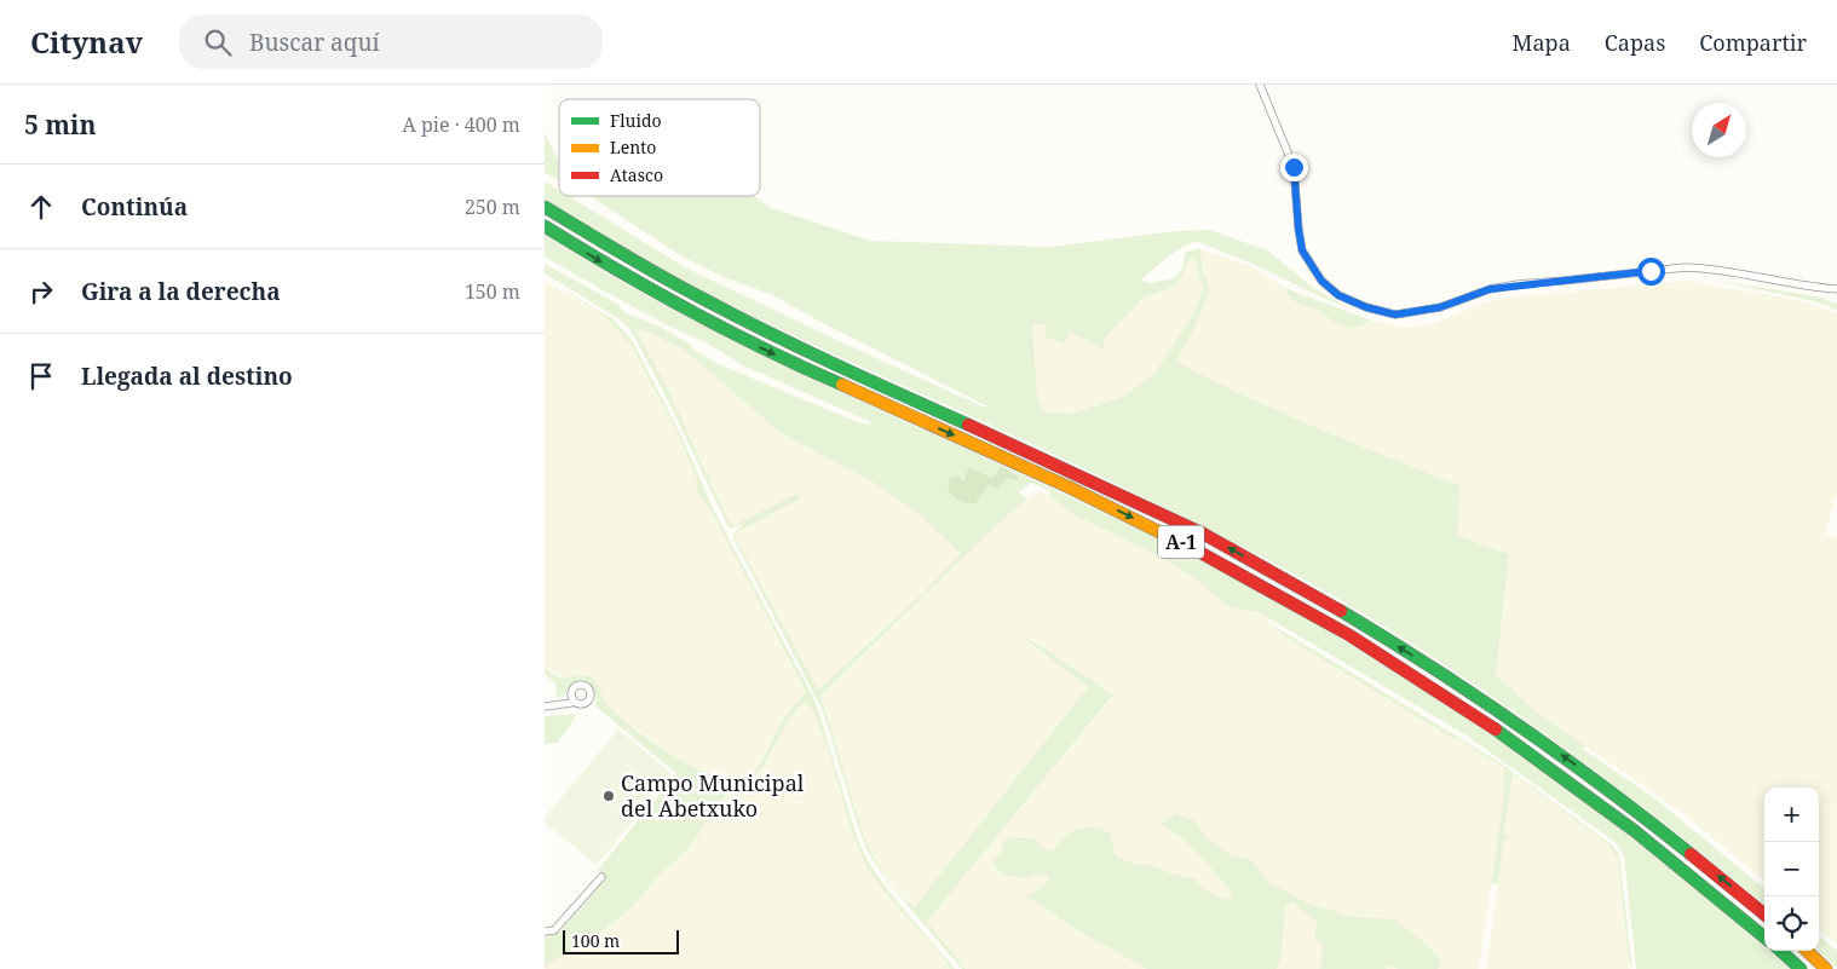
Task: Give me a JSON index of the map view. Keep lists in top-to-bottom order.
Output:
{
  "streets": {
    "highway": ["A-1"]
  },
  "places": ["Campo Municipal del Abetxuko"],
  "legend": ["Fluido", "Lento", "Atasco"],
  "scale_bar": "100 m",
  "north": "top right",
  "page": {
    "header": "Citynav",
    "search": "Buscar aquí",
    "nav": ["Mapa", "Capas", "Compartir"],
    "heading": ["5 min", "A pie · 400 m"],
    "list": [
      ["Continúa", "250 m"],
      ["Gira a la derecha", "150 m"],
      "Llegada al destino"
    ],
    "map_buttons": ["+", "−"],
    "scale": "100 m"
  }
}
